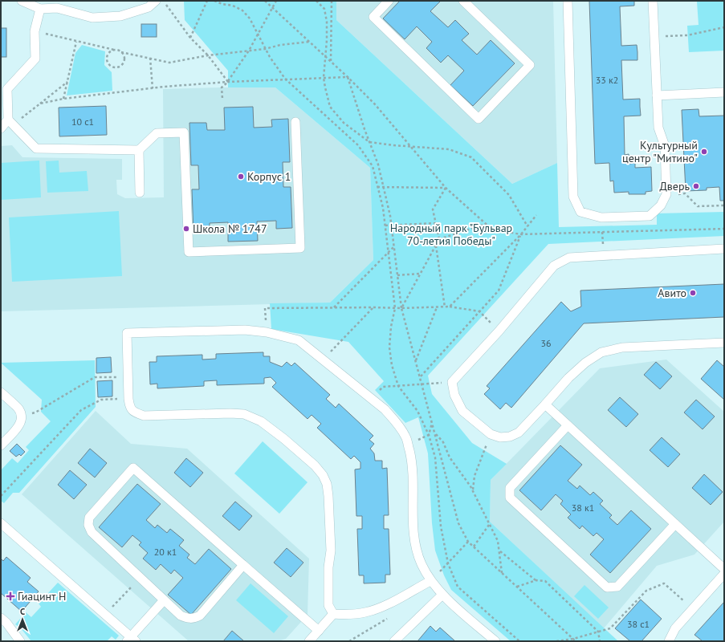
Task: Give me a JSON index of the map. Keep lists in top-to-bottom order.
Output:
{
  "parks": ["Народный парк \"Бульвар 70-летия Победы\""],
  "places": {
    "other": [
      "Культурный центр \"Митино\"",
      "Корпус 1",
      "Дверь",
      "Школа № 1747",
      "Авито"
    ],
    "health": ["Гиацинт Н"]
  },
  "house_numbers": [
    "33 к2",
    "10 с1",
    "36",
    "38 к1",
    "20 к1",
    "38 с1"
  ],
  "north": "top"
}
